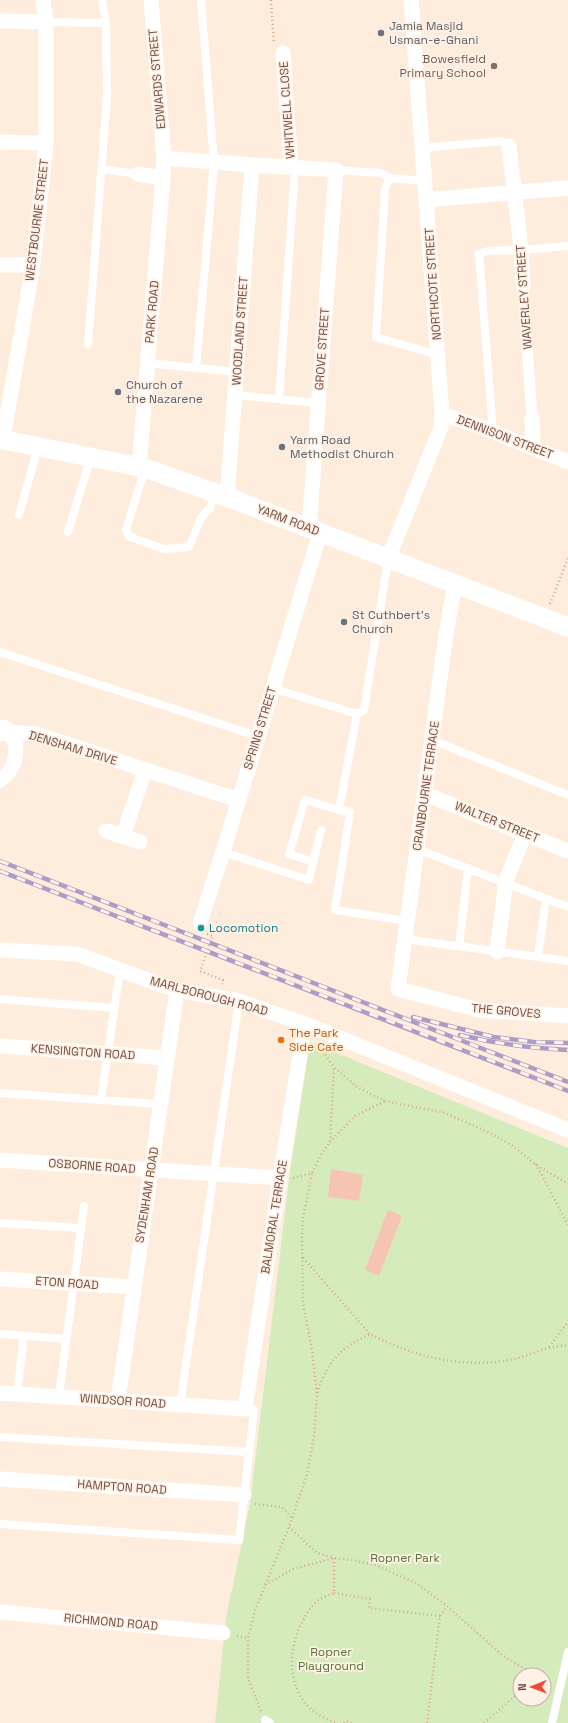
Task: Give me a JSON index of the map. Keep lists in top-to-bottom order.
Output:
{
  "streets": {
    "street": [
      "EDWARDS STREET",
      "WHITWELL CLOSE",
      "WESTBOURNE STREET",
      "NORTHCOTE STREET",
      "WAVERLEY STREET",
      "PARK ROAD",
      "WOODLAND STREET",
      "GROVE STREET",
      "DENNISON STREET",
      "YARM ROAD",
      "SPRING STREET",
      "DENSHAM DRIVE",
      "CRANBOURNE TERRACE",
      "WALTER STREET",
      "MARLBOROUGH ROAD",
      "THE GROVES",
      "KENSINGTON ROAD",
      "OSBORNE ROAD",
      "SYDENHAM ROAD",
      "BALMORAL TERRACE",
      "ETON ROAD",
      "WINDSOR ROAD",
      "HAMPTON ROAD",
      "RICHMOND ROAD"
    ]
  },
  "crossings": [
    ["EDWARDS STREET", "PARK ROAD"],
    ["WESTBOURNE STREET", "YARM ROAD"],
    ["NORTHCOTE STREET", "DENNISON STREET"],
    ["NORTHCOTE STREET", "YARM ROAD"],
    ["WAVERLEY STREET", "DENNISON STREET"],
    ["PARK ROAD", "YARM ROAD"],
    ["WOODLAND STREET", "YARM ROAD"],
    ["GROVE STREET", "YARM ROAD"],
    ["GROVE STREET", "SPRING STREET"],
    ["YARM ROAD", "SPRING STREET"],
    ["YARM ROAD", "CRANBOURNE TERRACE"],
    ["SPRING STREET", "DENSHAM DRIVE"],
    ["CRANBOURNE TERRACE", "WALTER STREET"],
    ["CRANBOURNE TERRACE", "THE GROVES"],
    ["MARLBOROUGH ROAD", "SYDENHAM ROAD"],
    ["MARLBOROUGH ROAD", "BALMORAL TERRACE"],
    ["KENSINGTON ROAD", "SYDENHAM ROAD"],
    ["OSBORNE ROAD", "SYDENHAM ROAD"],
    ["OSBORNE ROAD", "BALMORAL TERRACE"],
    ["SYDENHAM ROAD", "ETON ROAD"],
    ["SYDENHAM ROAD", "WINDSOR ROAD"],
    ["BALMORAL TERRACE", "WINDSOR ROAD"]
  ],
  "parks": ["Ropner Park", "Ropner Playground"],
  "places": [
    "Jamia Masjid Usman-e-Ghani",
    "Bowesfield Primary School",
    "Church of the Nazarene",
    "Yarm Road Methodist Church",
    "St Cuthbert's Church",
    "Locomotion",
    "The Park Side Cafe"
  ],
  "north": "left"
}
